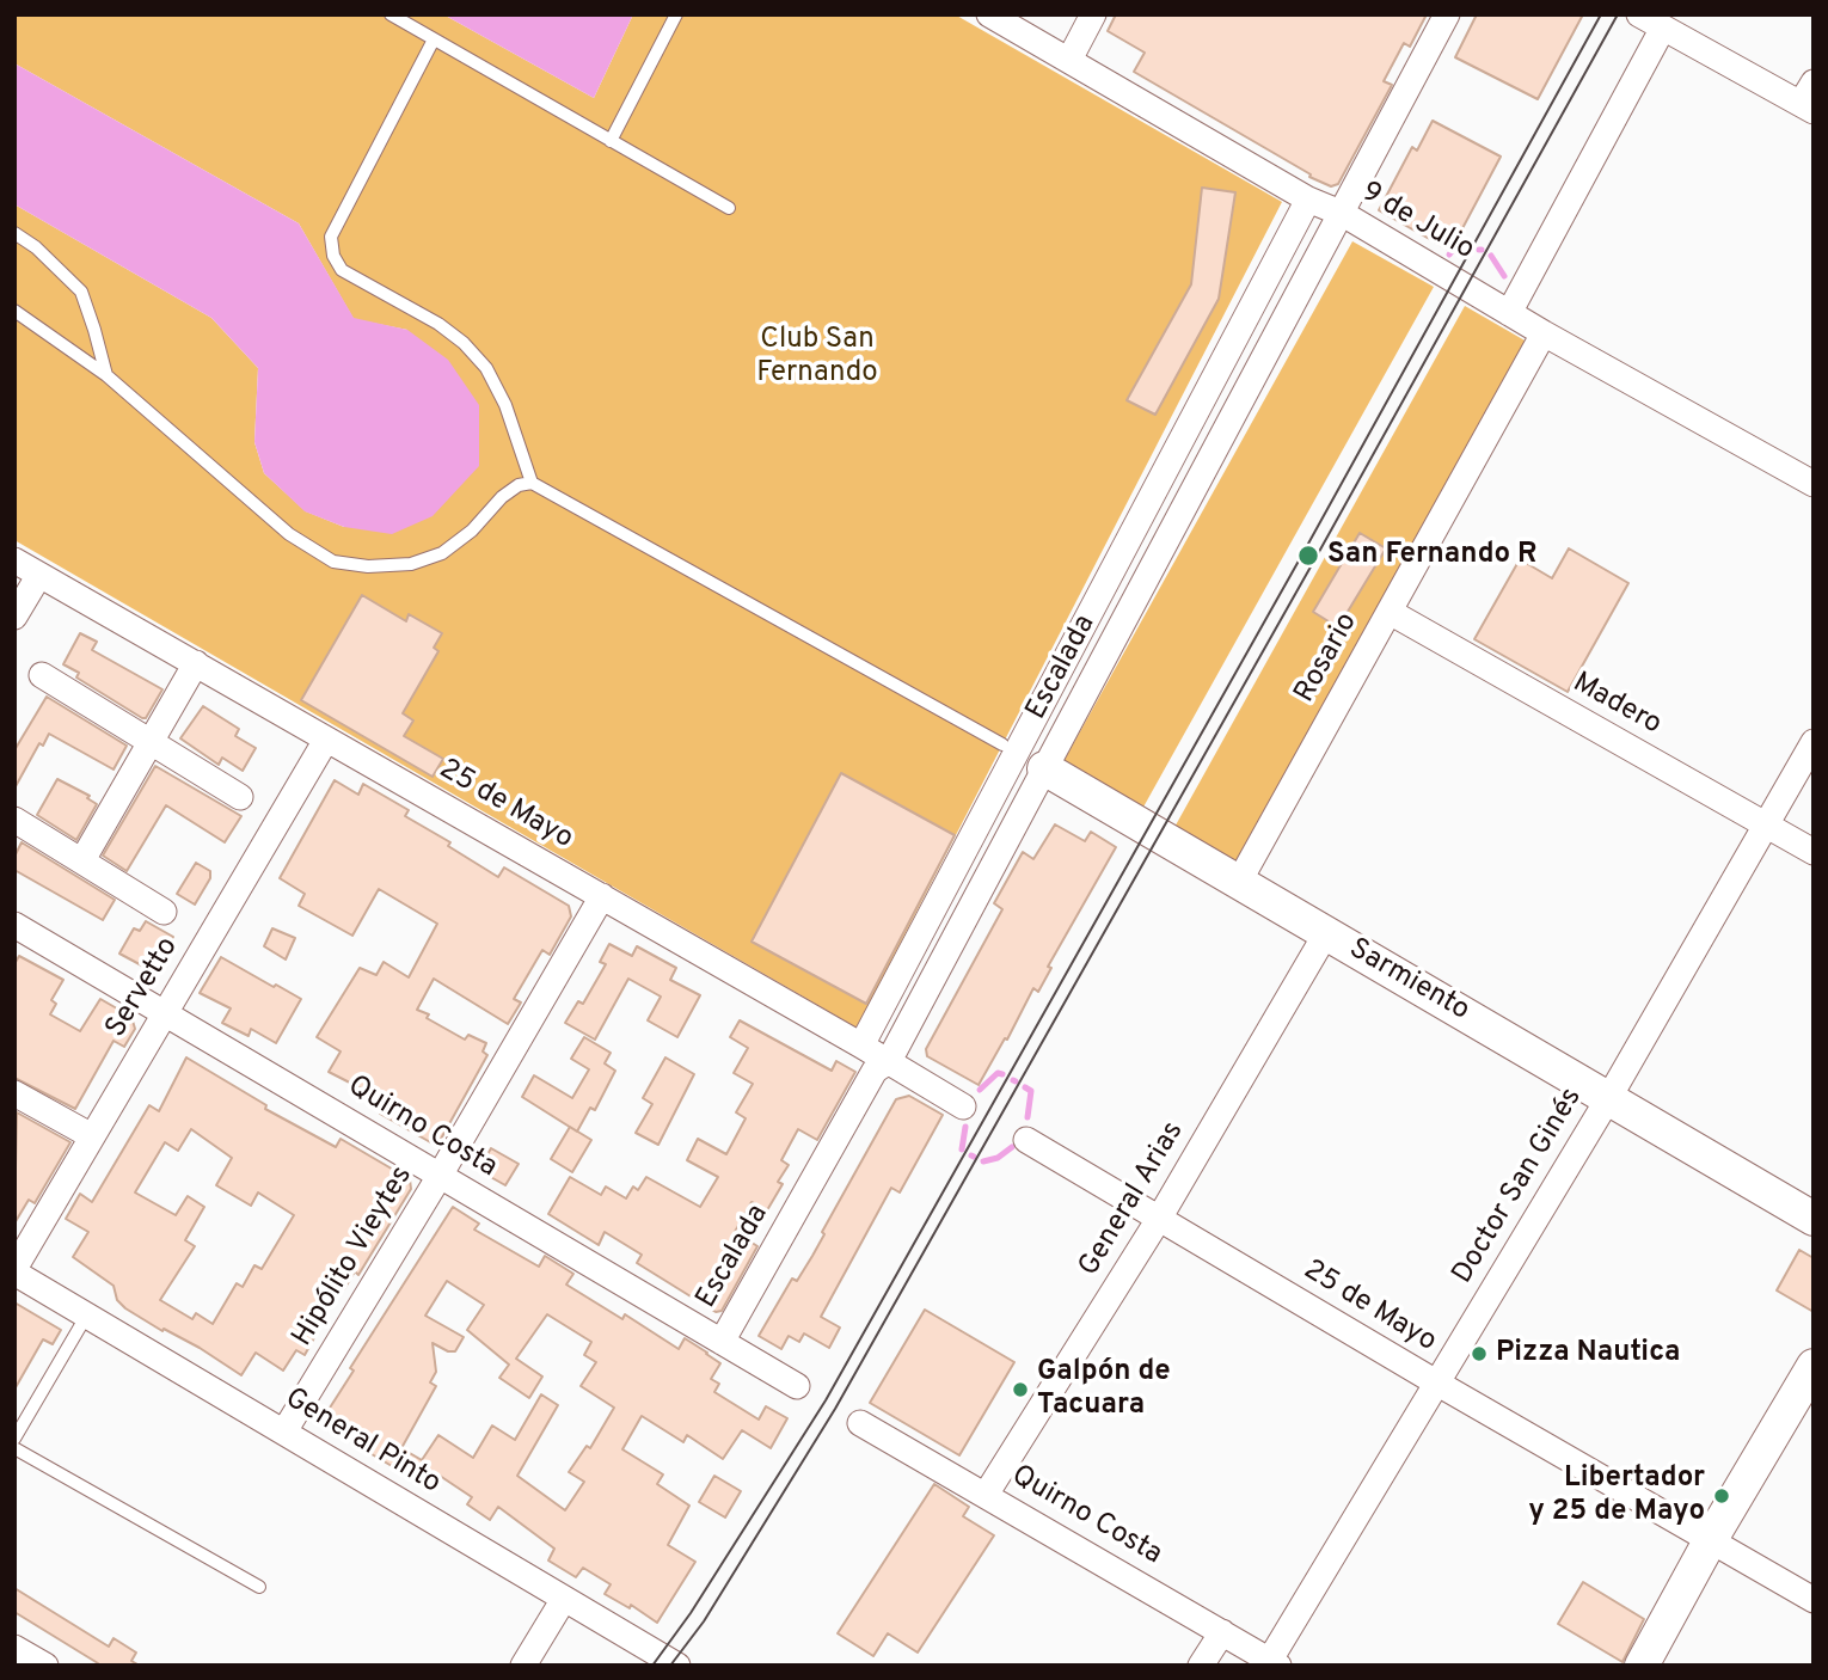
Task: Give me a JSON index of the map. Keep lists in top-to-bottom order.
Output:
{
  "streets": {
    "street": [
      "9 de Julio",
      "Rosario",
      "Escalada",
      "Madero",
      "25 de Mayo",
      "Sarmiento",
      "Servetto",
      "Quirno Costa",
      "Doctor San Ginés",
      "General Arias",
      "Hipólito Vieytes",
      "General Pinto"
    ]
  },
  "crossings": [
    ["9 de Julio", "Rosario"],
    ["9 de Julio", "Escalada"],
    ["Rosario", "Madero"],
    ["Rosario", "Sarmiento"],
    ["Escalada", "25 de Mayo"],
    ["Escalada", "Sarmiento"],
    ["Escalada", "Quirno Costa"],
    ["Madero", "Doctor San Ginés"],
    ["25 de Mayo", "Servetto"],
    ["25 de Mayo", "Doctor San Ginés"],
    ["25 de Mayo", "General Arias"],
    ["25 de Mayo", "Hipólito Vieytes"],
    ["Sarmiento", "Doctor San Ginés"],
    ["Sarmiento", "General Arias"],
    ["Servetto", "Quirno Costa"],
    ["Servetto", "General Pinto"],
    ["Quirno Costa", "Doctor San Ginés"],
    ["Quirno Costa", "General Arias"],
    ["Quirno Costa", "Hipólito Vieytes"],
    ["Hipólito Vieytes", "General Pinto"]
  ],
  "parks": ["Club San Fernando"],
  "places": [
    "San Fernando R",
    "Pizza Nautica",
    "Galpón de Tacuara",
    "Libertador y 25 de Mayo"
  ]
}
